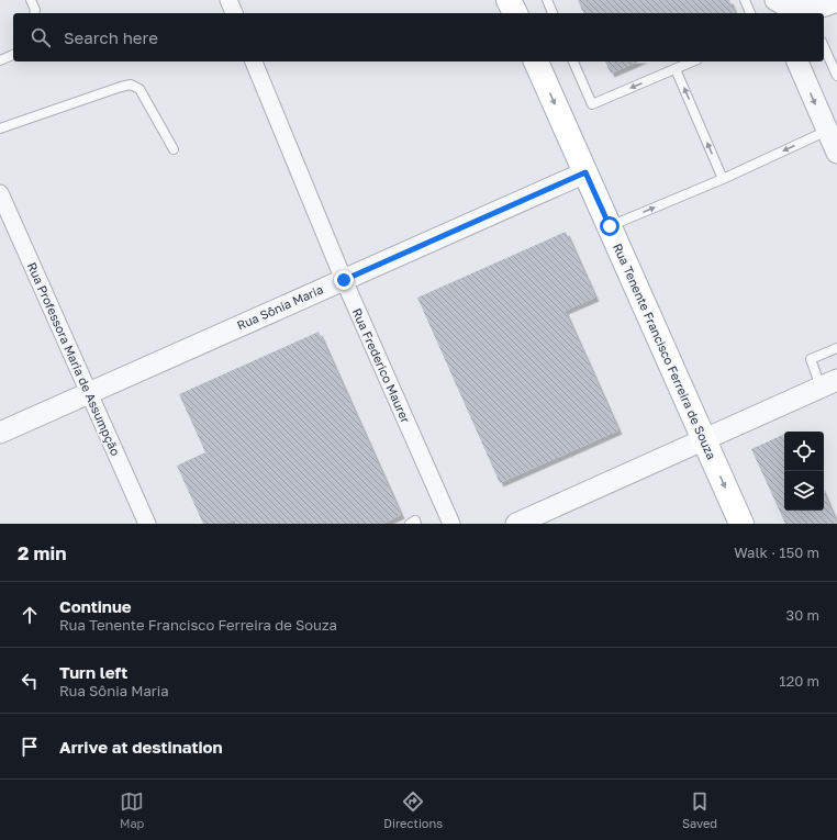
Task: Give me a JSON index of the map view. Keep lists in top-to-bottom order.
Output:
{
  "streets": {
    "main road": ["Rua Tenente Francisco Ferreira de Souza"],
    "street": ["Rua Sônia Maria", "Rua Professora Maria de Assumpção", "Rua Frederico Maurer"]
  },
  "crossings": [
    ["Rua Sônia Maria", "Rua Tenente Francisco Ferreira de Souza"],
    ["Rua Sônia Maria", "Rua Professora Maria de Assumpção"],
    ["Rua Sônia Maria", "Rua Frederico Maurer"]
  ],
  "one_way": ["Rua Tenente Francisco Ferreira de Souza"],
  "page": {
    "search": "Search here",
    "heading": ["2 min", "Walk · 150 m"],
    "list": [
      ["Continue", "Rua Tenente Francisco Ferreira de Souza", "30 m"],
      ["Turn left", "Rua Sônia Maria", "120 m"],
      "Arrive at destination"
    ],
    "nav": ["Map", "Directions", "Saved"]
  }
}
